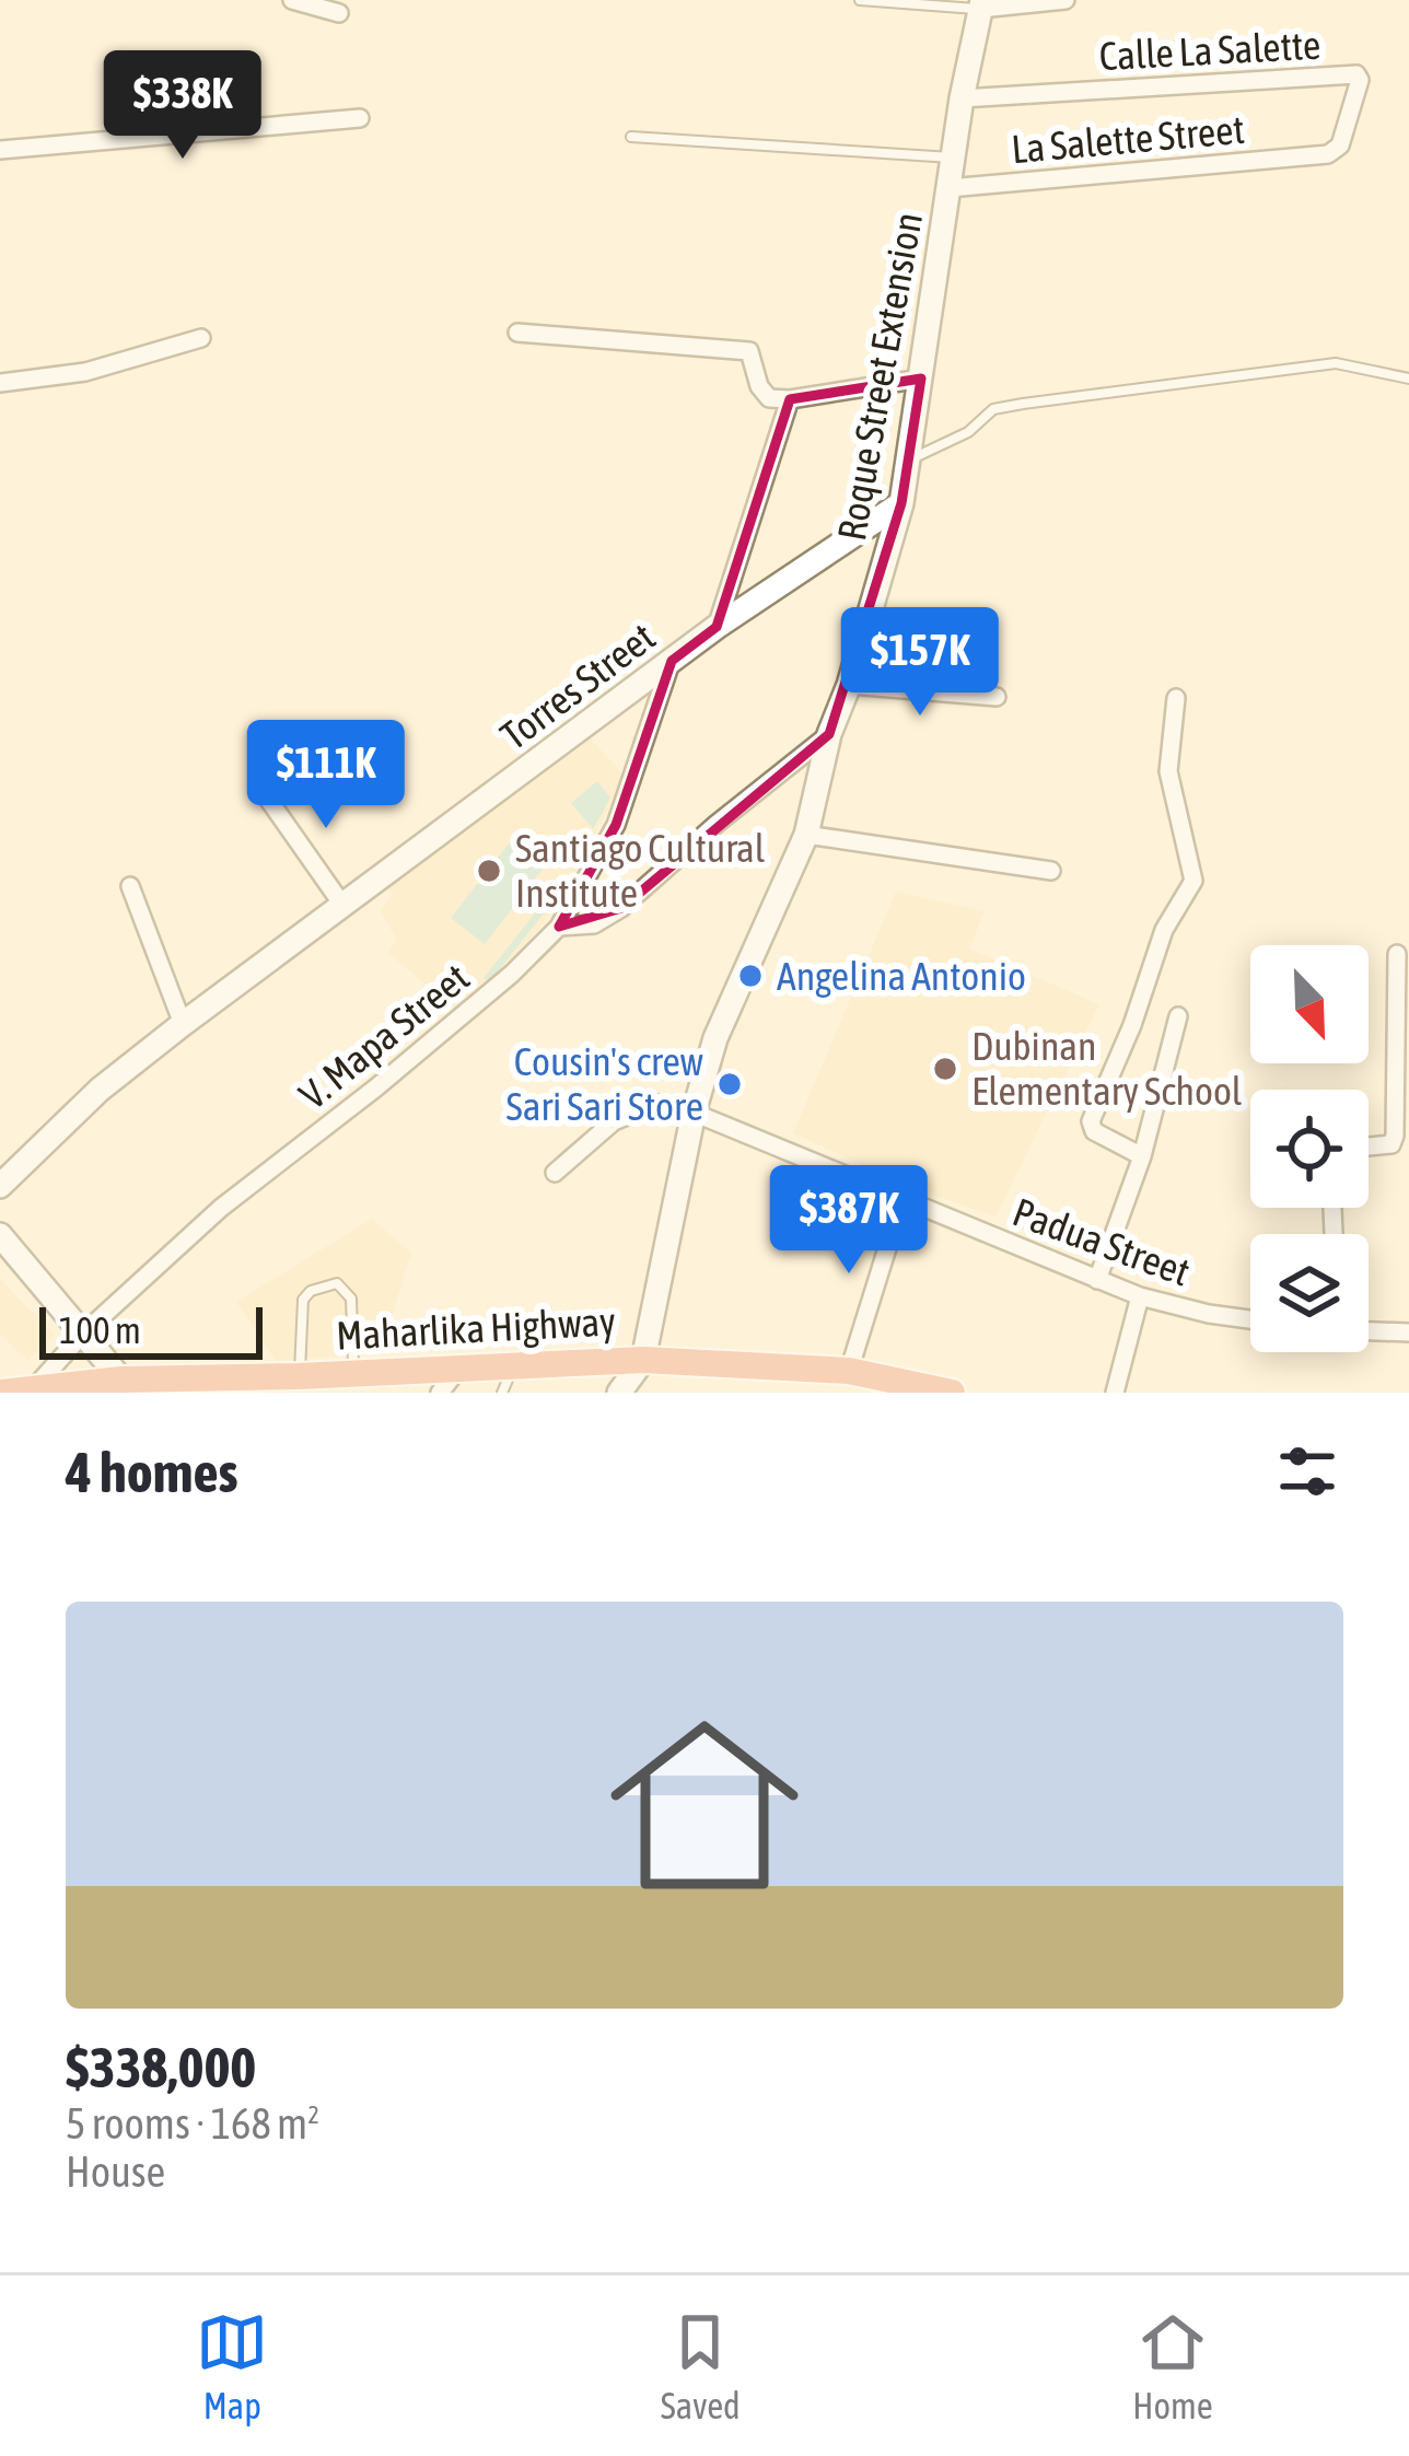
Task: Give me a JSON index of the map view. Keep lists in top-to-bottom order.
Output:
{
  "streets": {
    "main road": ["Maharlika Highway"],
    "street": [
      "Calle La Salette",
      "La Salette Street",
      "Roque Street Extension",
      "Torres Street",
      "V. Mapa Street",
      "Padua Street"
    ]
  },
  "crossings": [
    ["Calle La Salette", "La Salette Street"],
    ["Calle La Salette", "Roque Street Extension"],
    ["La Salette Street", "Roque Street Extension"],
    ["Roque Street Extension", "Torres Street"],
    ["Roque Street Extension", "Padua Street"],
    ["Roque Street Extension", "Maharlika Highway"],
    ["Torres Street", "V. Mapa Street"],
    ["V. Mapa Street", "Maharlika Highway"]
  ],
  "places": [
    "Santiago Cultural Institute",
    "Angelina Antonio",
    "Dubinan Elementary School",
    "Cousin's crew Sari Sari Store"
  ],
  "scale_bar": "100 m",
  "north": "bottom right",
  "page": {
    "price": [
      "$338K",
      "$157K",
      "$111K",
      "$387K"
    ],
    "scale": "100 m",
    "heading": "4 homes",
    "list": [
      {
        "name": "$338,000",
        "note": "5 rooms · 168 m² · House"
      }
    ],
    "tabs": ["Map", "Saved", "Home"]
  }
}
